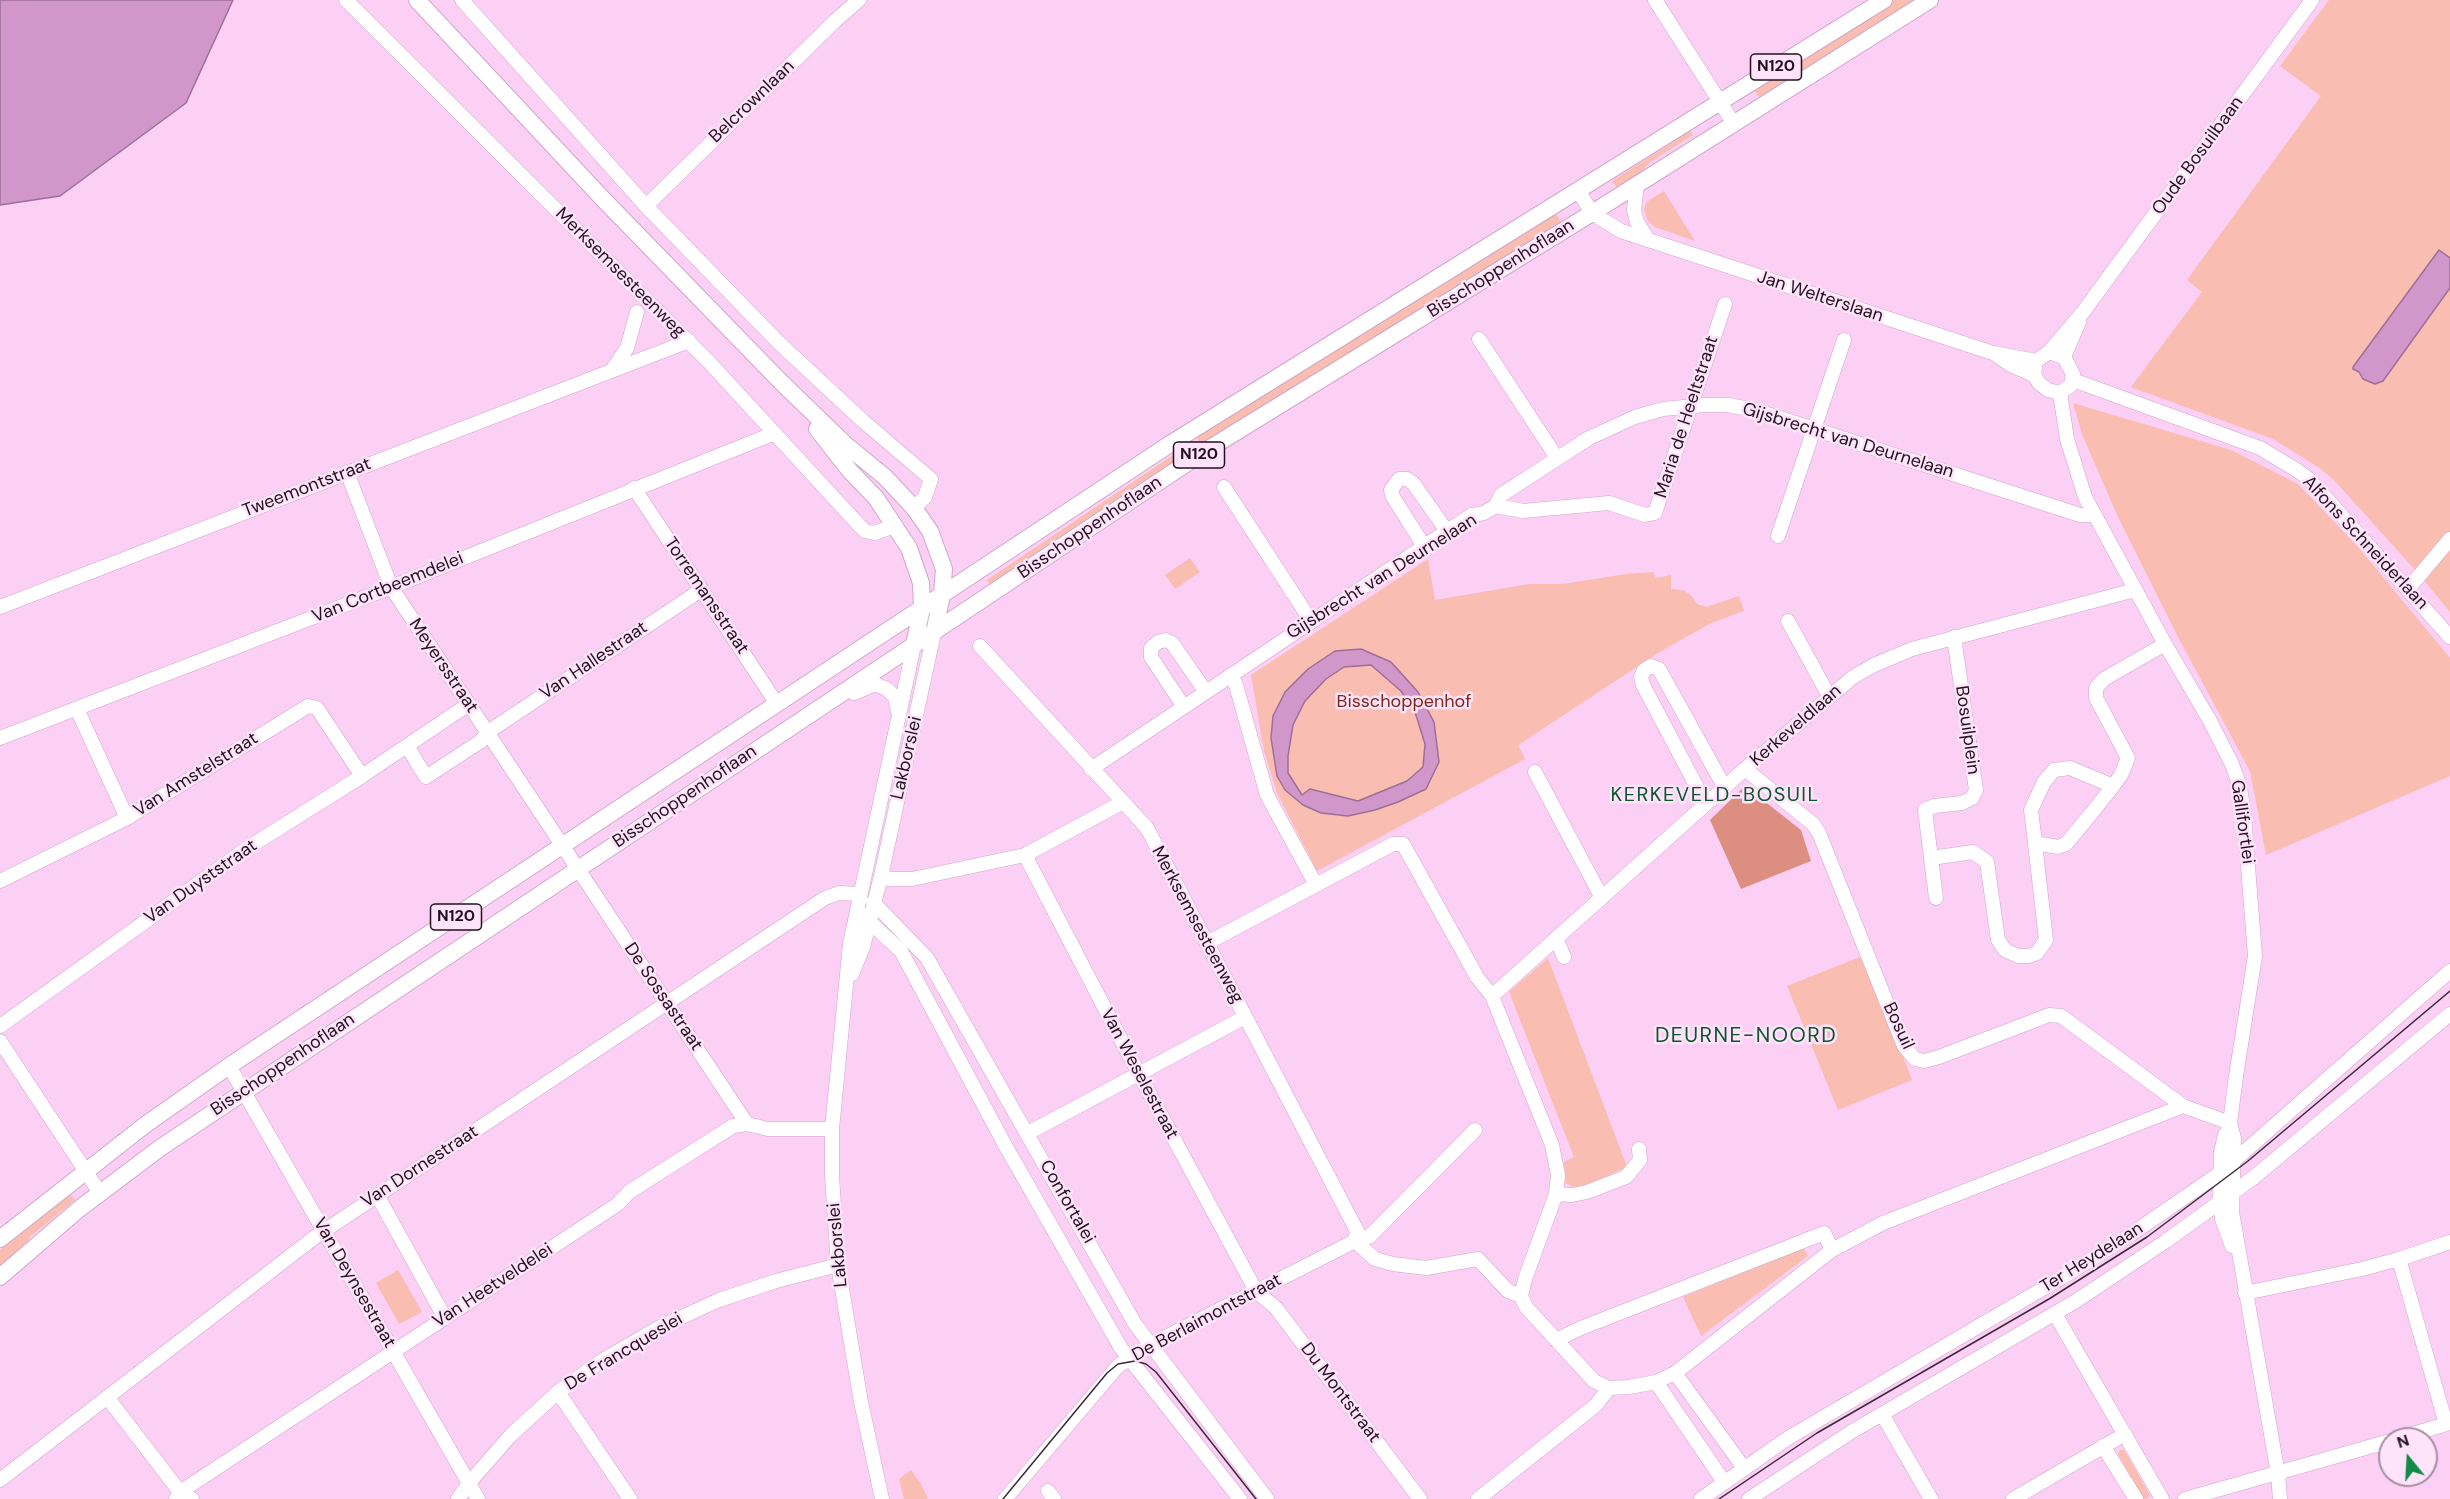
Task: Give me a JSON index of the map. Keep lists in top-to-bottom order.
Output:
{
  "streets": {
    "main road": ["N120", "Bisschoppenhoflaan", "Lakborslei"],
    "street": [
      "Belcrownlaan",
      "Oude Bosuilbaan",
      "Merksemsesteenweg",
      "Jan Welterslaan",
      "Maria de Heeltstraat",
      "Gijsbrecht van Deurnelaan",
      "Tweemontstraat",
      "Alfons Schneiderlaan",
      "Van Cortbeemdelei",
      "Torremansstraat",
      "Van Hallestraat",
      "Meyersstraat",
      "Kerkeveldlaan",
      "Bosuilplein",
      "Van Amstelstraat",
      "Gallifortlei",
      "Van Duyststraat",
      "De Sossastraat",
      "Bosuil",
      "Van Weselestraat",
      "Van Dornestraat",
      "Confortalei",
      "Ter Heydelaan",
      "Van Deynsestraat",
      "Van Heetveldelei",
      "De Berlaimontstraat",
      "De Francqueslei",
      "Du Montstraat"
    ]
  },
  "crossings": [
    ["Oude Bosuilbaan", "Jan Welterslaan"],
    ["Oude Bosuilbaan", "Alfons Schneiderlaan"],
    ["Bisschoppenhoflaan", "Jan Welterslaan"],
    ["Bisschoppenhoflaan", "Torremansstraat"],
    ["Bisschoppenhoflaan", "Meyersstraat"],
    ["Bisschoppenhoflaan", "Lakborslei"],
    ["Bisschoppenhoflaan", "De Sossastraat"],
    ["Bisschoppenhoflaan", "Van Deynsestraat"],
    ["Merksemsesteenweg", "Gijsbrecht van Deurnelaan"],
    ["Merksemsesteenweg", "Tweemontstraat"],
    ["Merksemsesteenweg", "Van Cortbeemdelei"],
    ["Merksemsesteenweg", "De Berlaimontstraat"],
    ["Jan Welterslaan", "Alfons Schneiderlaan"],
    ["Maria de Heeltstraat", "Gijsbrecht van Deurnelaan"],
    ["Gijsbrecht van Deurnelaan", "Gallifortlei"],
    ["Tweemontstraat", "Meyersstraat"],
    ["Van Cortbeemdelei", "Torremansstraat"],
    ["Van Cortbeemdelei", "Meyersstraat"],
    ["Torremansstraat", "Van Hallestraat"],
    ["Van Hallestraat", "Meyersstraat"],
    ["Meyersstraat", "Van Duyststraat"],
    ["Kerkeveldlaan", "Bosuilplein"],
    ["Kerkeveldlaan", "Gallifortlei"],
    ["Kerkeveldlaan", "Bosuil"],
    ["Lakborslei", "Van Dornestraat"],
    ["Lakborslei", "Confortalei"],
    ["Lakborslei", "Van Heetveldelei"],
    ["Lakborslei", "De Francqueslei"],
    ["Van Amstelstraat", "Van Duyststraat"],
    ["Gallifortlei", "Bosuil"],
    ["Gallifortlei", "Ter Heydelaan"],
    ["De Sossastraat", "Van Dornestraat"],
    ["De Sossastraat", "Van Heetveldelei"],
    ["Van Weselestraat", "De Berlaimontstraat"],
    ["Van Weselestraat", "Du Montstraat"],
    ["Van Dornestraat", "Van Deynsestraat"],
    ["Confortalei", "De Berlaimontstraat"],
    ["Van Deynsestraat", "Van Heetveldelei"],
    ["Van Deynsestraat", "De Francqueslei"],
    ["De Berlaimontstraat", "Du Montstraat"]
  ],
  "districts": ["KERKEVELD-BOSUIL", "DEURNE-NOORD"],
  "parks": ["Bisschoppenhof"],
  "north": "top"
}
